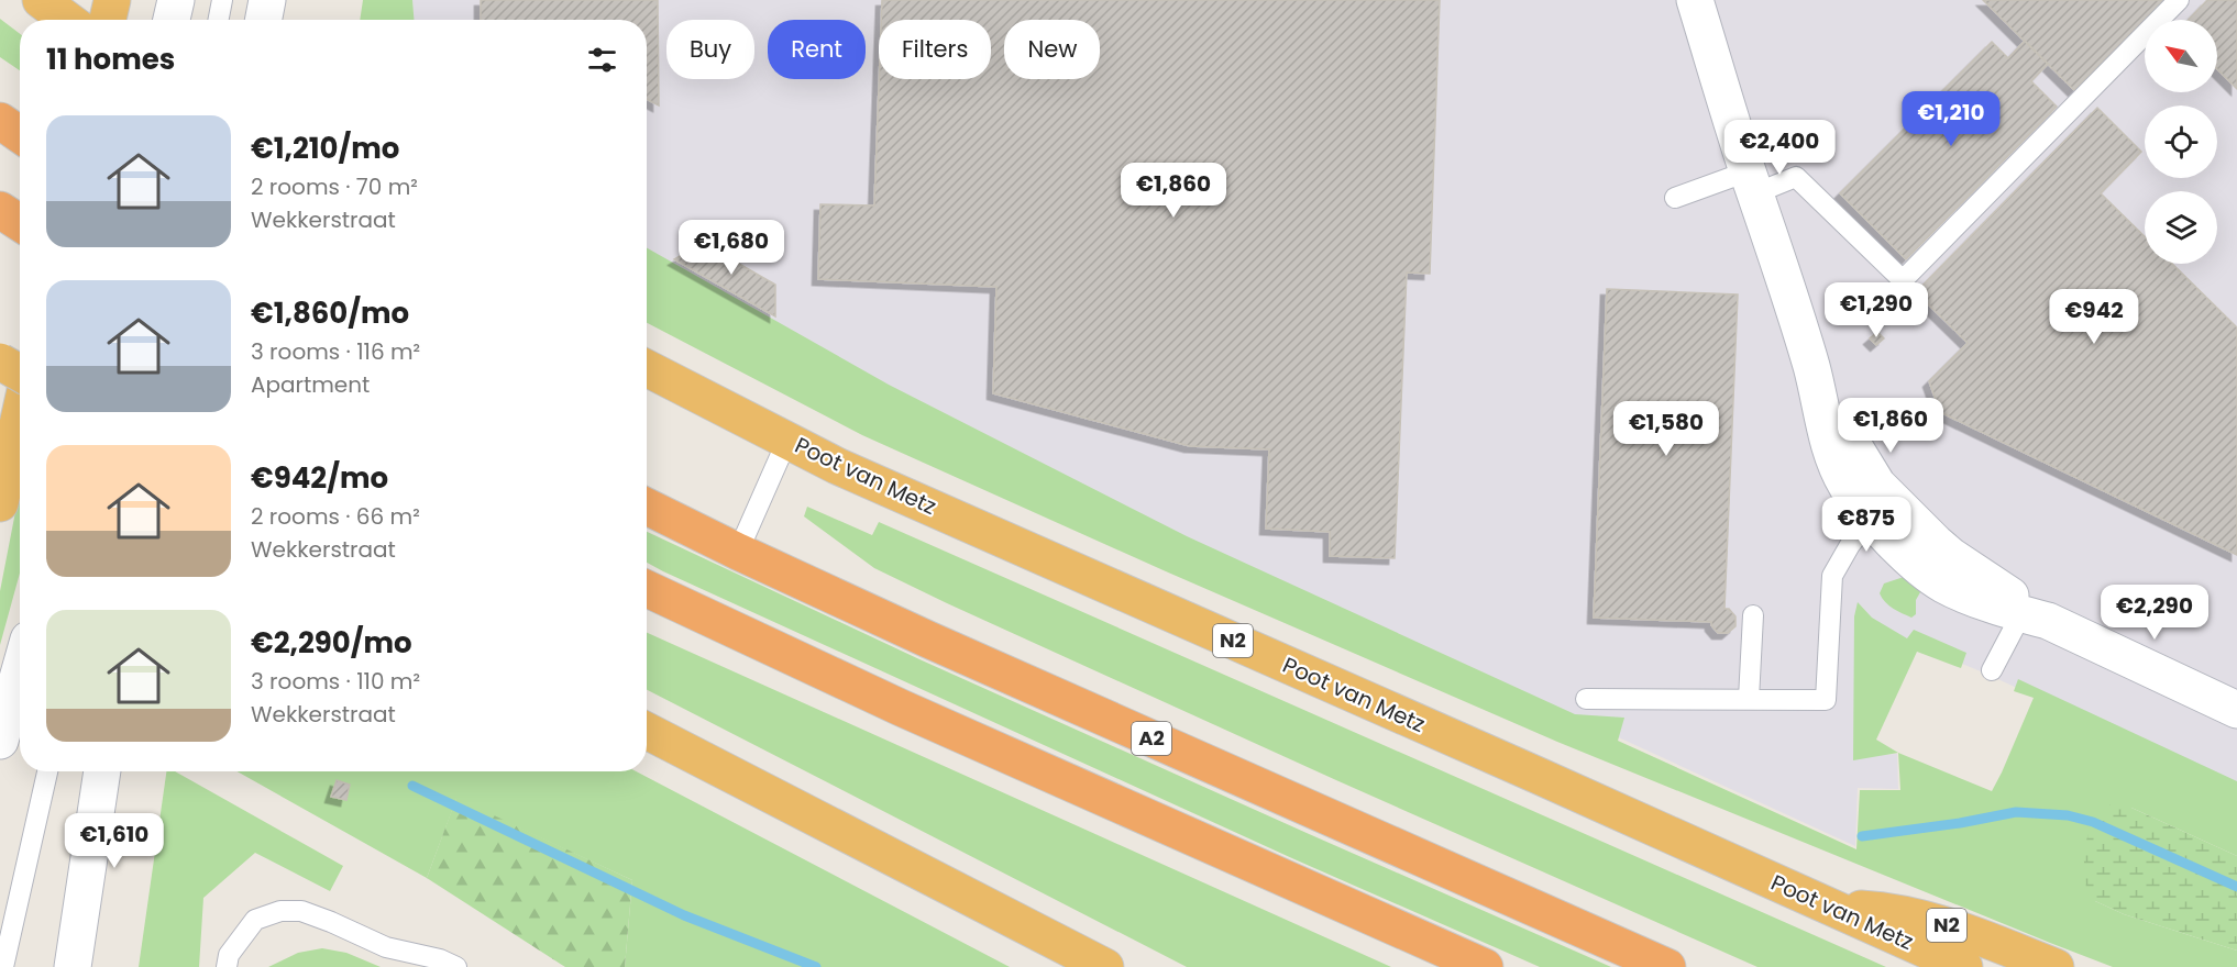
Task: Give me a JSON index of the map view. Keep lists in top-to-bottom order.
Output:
{
  "streets": {
    "highway": ["Poot van Metz", "N2", "A2"]
  },
  "crossings": [
    ["Poot van Metz", "N2"]
  ],
  "north": "top left",
  "page": {
    "chip": [
      "Buy",
      "Rent",
      "Filters",
      "New"
    ],
    "heading": "11 homes",
    "price": [
      "€1,210",
      "€2,400",
      "€1,860",
      "€1,680",
      "€1,290",
      "€942",
      "€1,860",
      "€1,580",
      "€875",
      "€2,290",
      "€1,610"
    ],
    "list": [
      {
        "name": "€1,210/mo",
        "note": "2 rooms · 70 m² · Wekkerstraat"
      },
      {
        "name": "€1,860/mo",
        "note": "3 rooms · 116 m² · Apartment"
      },
      {
        "name": "€942/mo",
        "note": "2 rooms · 66 m² · Wekkerstraat"
      },
      {
        "name": "€2,290/mo",
        "note": "3 rooms · 110 m² · Wekkerstraat"
      }
    ]
  }
}
